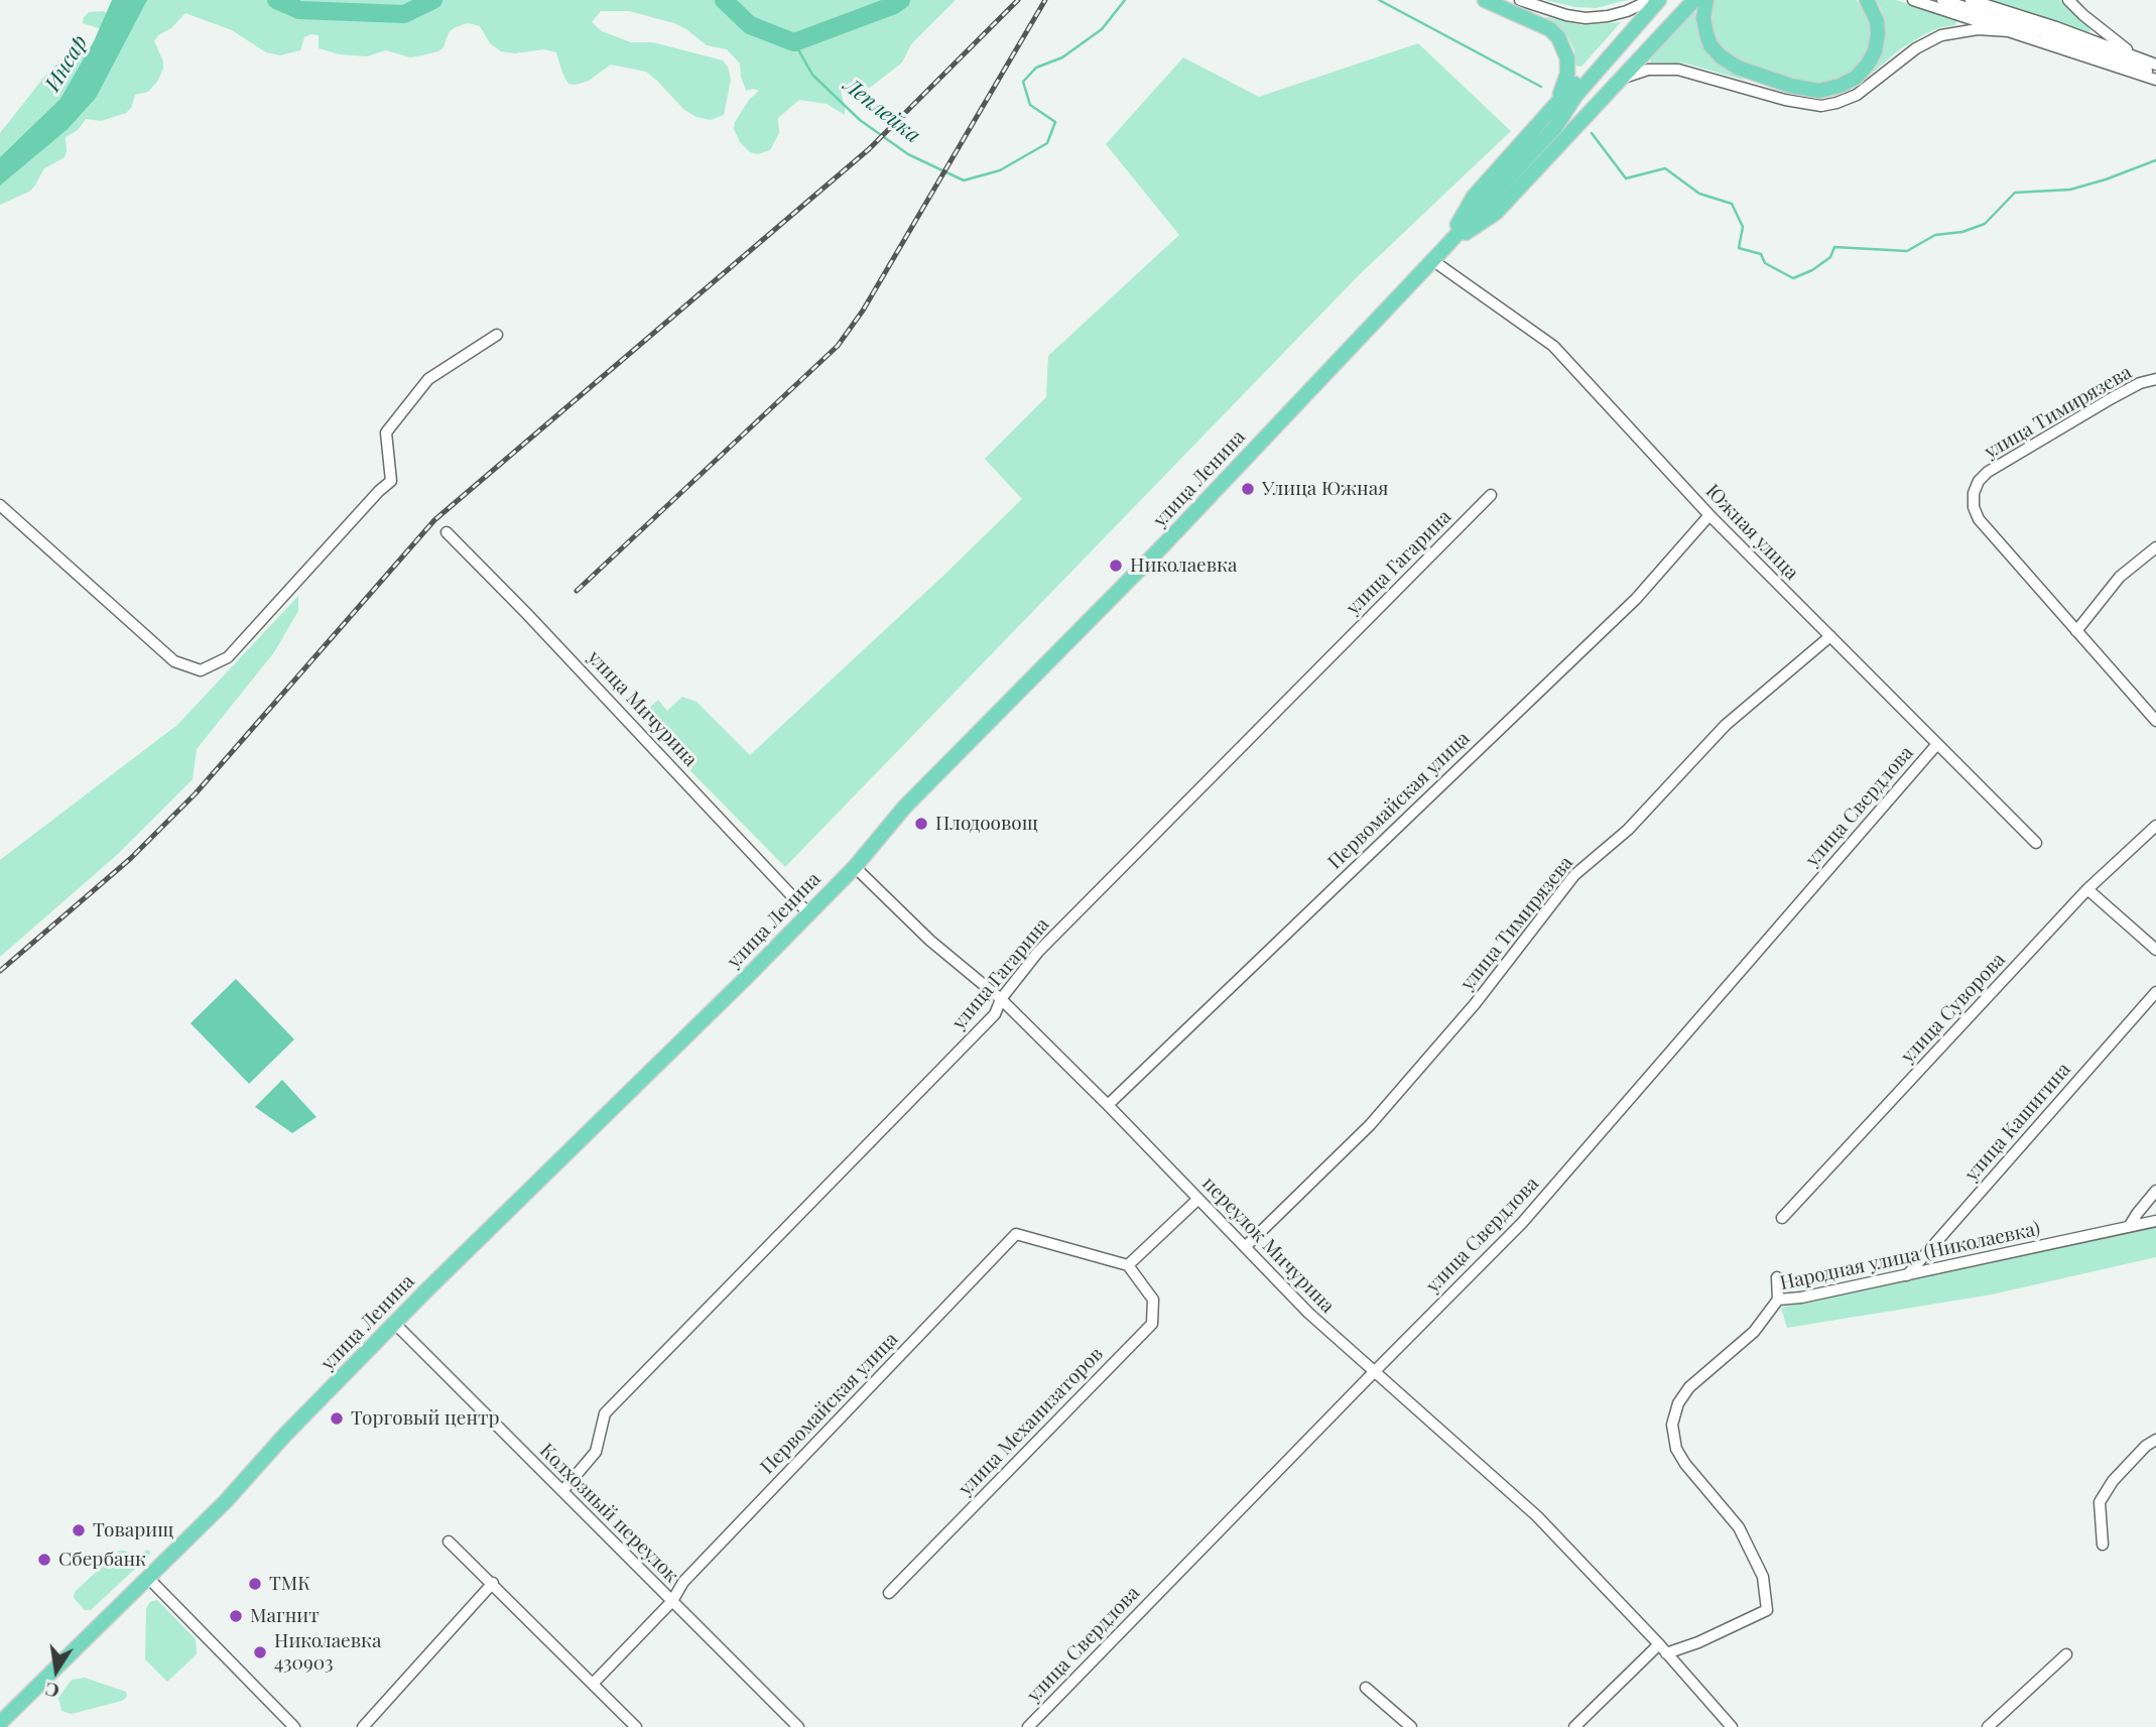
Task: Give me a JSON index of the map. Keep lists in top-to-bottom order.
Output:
{
  "streets": {
    "main road": ["улица Ленина"],
    "street": [
      "улица Тимирязева",
      "Южная улица",
      "улица Гагарина",
      "улица Мичурина",
      "Первомайская улица",
      "улица Свердлова",
      "улица Суворова",
      "улица Кашигина",
      "переулок Мичурина",
      "Народная улица (Николаевка)",
      "улица Механизаторов",
      "Колхозный переулок"
    ]
  },
  "crossings": [
    ["улица Тимирязева", "Южная улица"],
    ["улица Тимирязева", "переулок Мичурина"],
    ["улица Ленина", "Южная улица"],
    ["улица Ленина", "улица Мичурина"],
    ["улица Ленина", "переулок Мичурина"],
    ["улица Ленина", "Колхозный переулок"],
    ["Южная улица", "Первомайская улица"],
    ["Южная улица", "улица Свердлова"],
    ["улица Гагарина", "переулок Мичурина"],
    ["улица Гагарина", "Колхозный переулок"],
    ["Первомайская улица", "переулок Мичурина"],
    ["Первомайская улица", "улица Механизаторов"],
    ["Первомайская улица", "Колхозный переулок"],
    ["улица Свердлова", "переулок Мичурина"],
    ["улица Кашигина", "Народная улица (Николаевка)"],
    ["переулок Мичурина", "Народная улица (Николаевка)"]
  ],
  "water": ["Инсар", "Леплейка"],
  "places": [
    "Улица Южная",
    "Николаевка",
    "Плодоовощ",
    "Торговый центр",
    "Товарищ",
    "Сбербанк",
    "ТМК",
    "Магнит",
    "Николаевка 430903"
  ],
  "north": "bottom"
}
